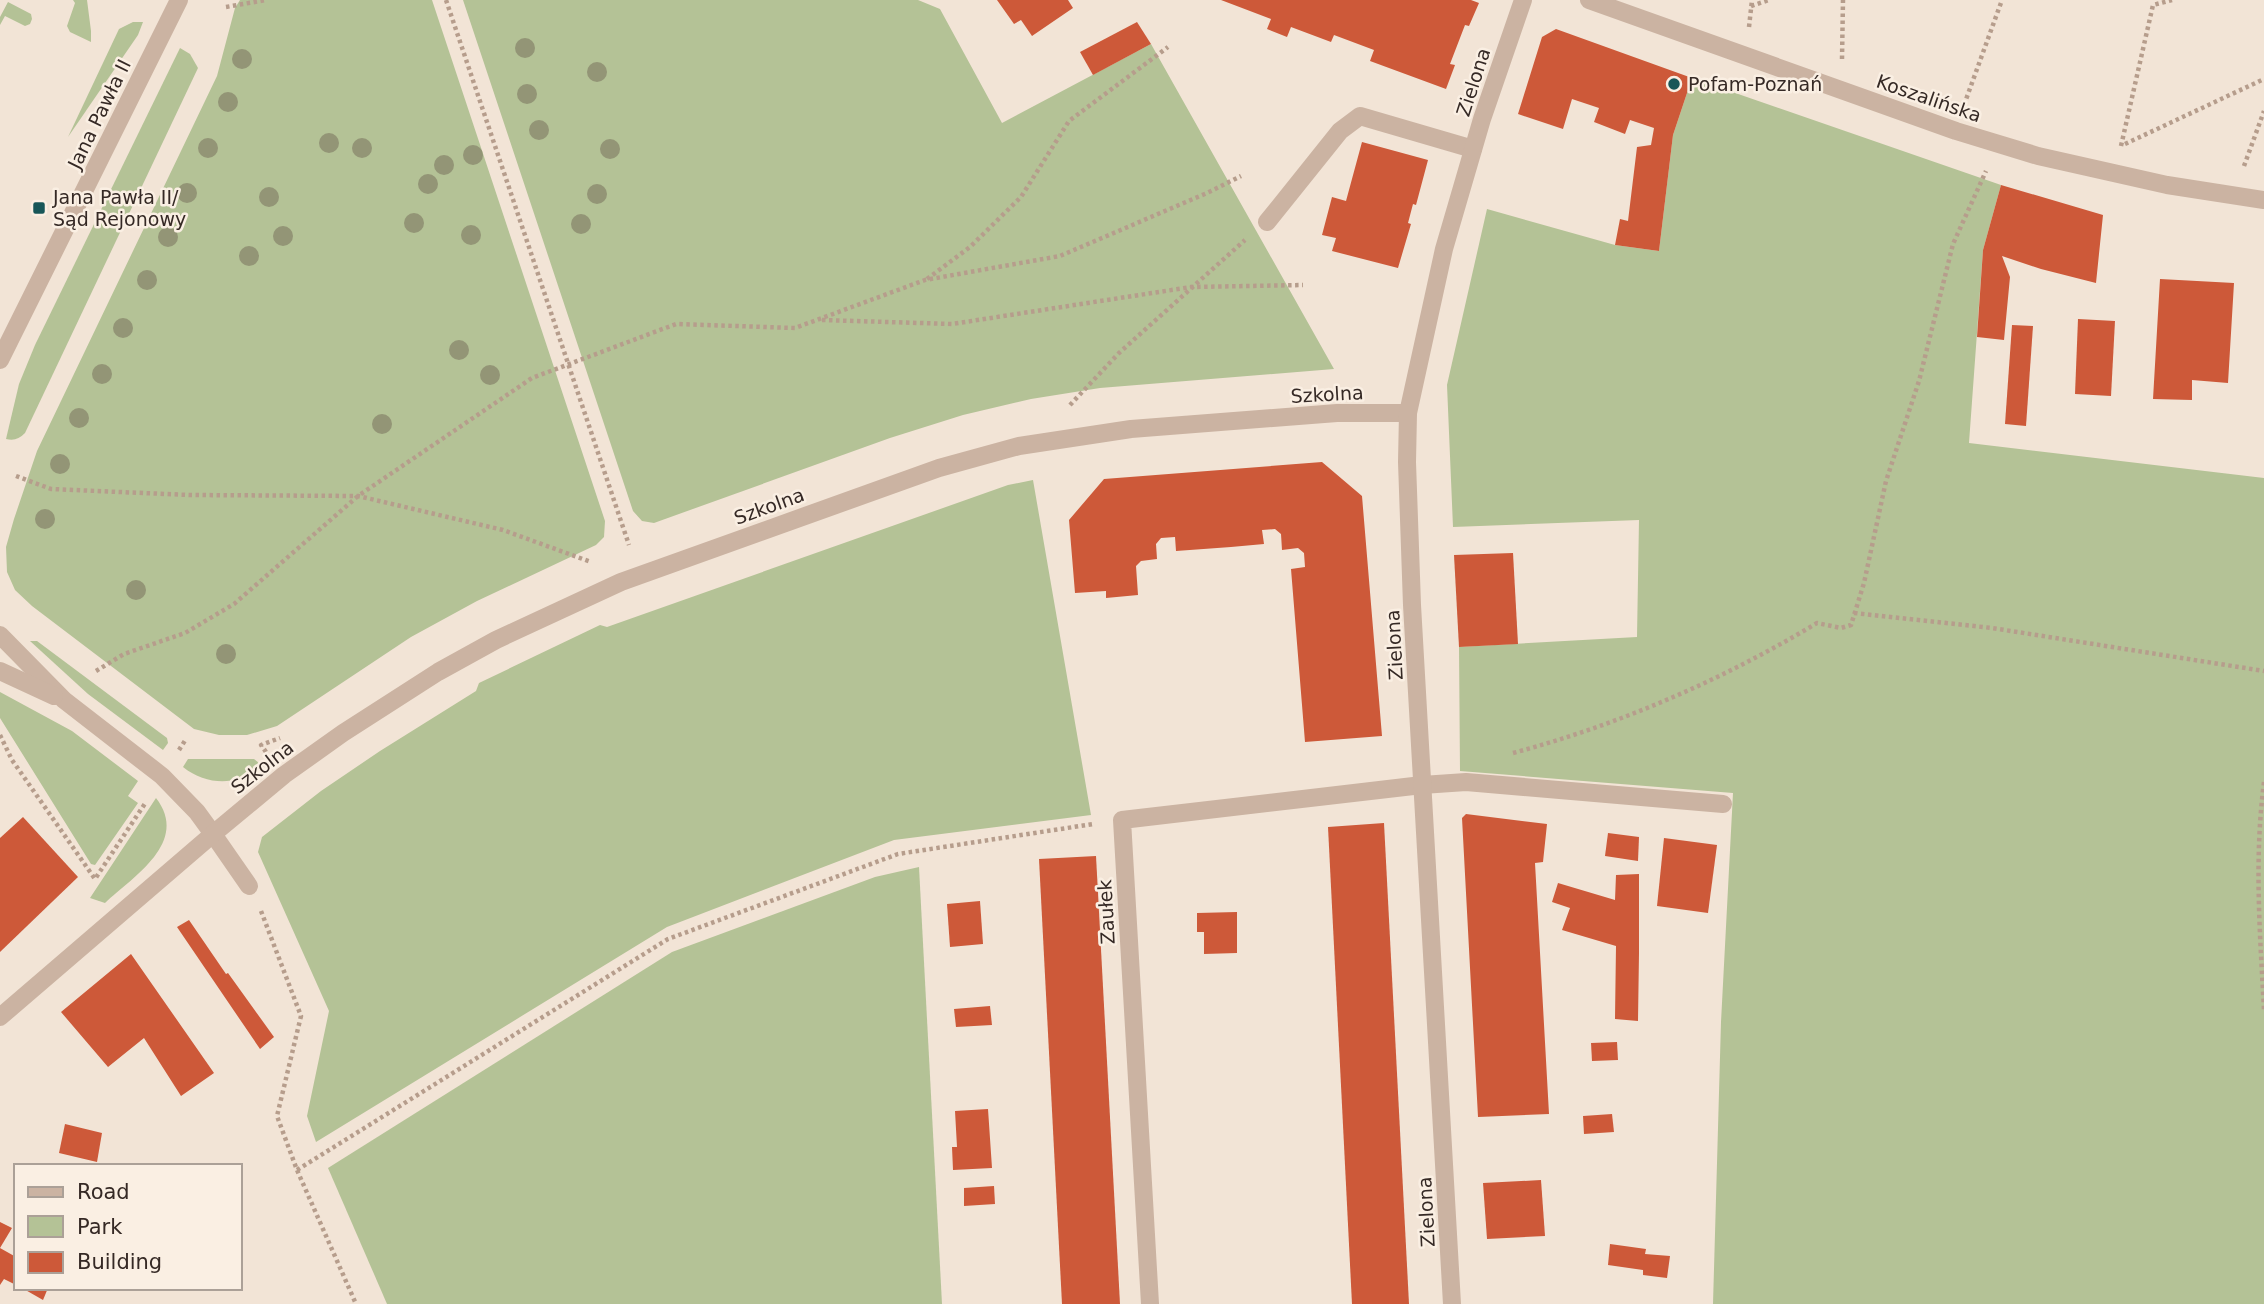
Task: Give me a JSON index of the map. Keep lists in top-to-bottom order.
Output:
{
  "streets": {
    "street": [
      "Zielona",
      "Koszalińska",
      "Jana Pawła II",
      "Szkolna",
      "Zaułek"
    ]
  },
  "crossings": [
    ["Zielona", "Szkolna"]
  ],
  "places": {
    "other": ["Pofam-Poznań"],
    "transit": ["Jana Pawła II/ Sąd Rejonowy"]
  },
  "legend": ["Road", "Park", "Building"]
}
